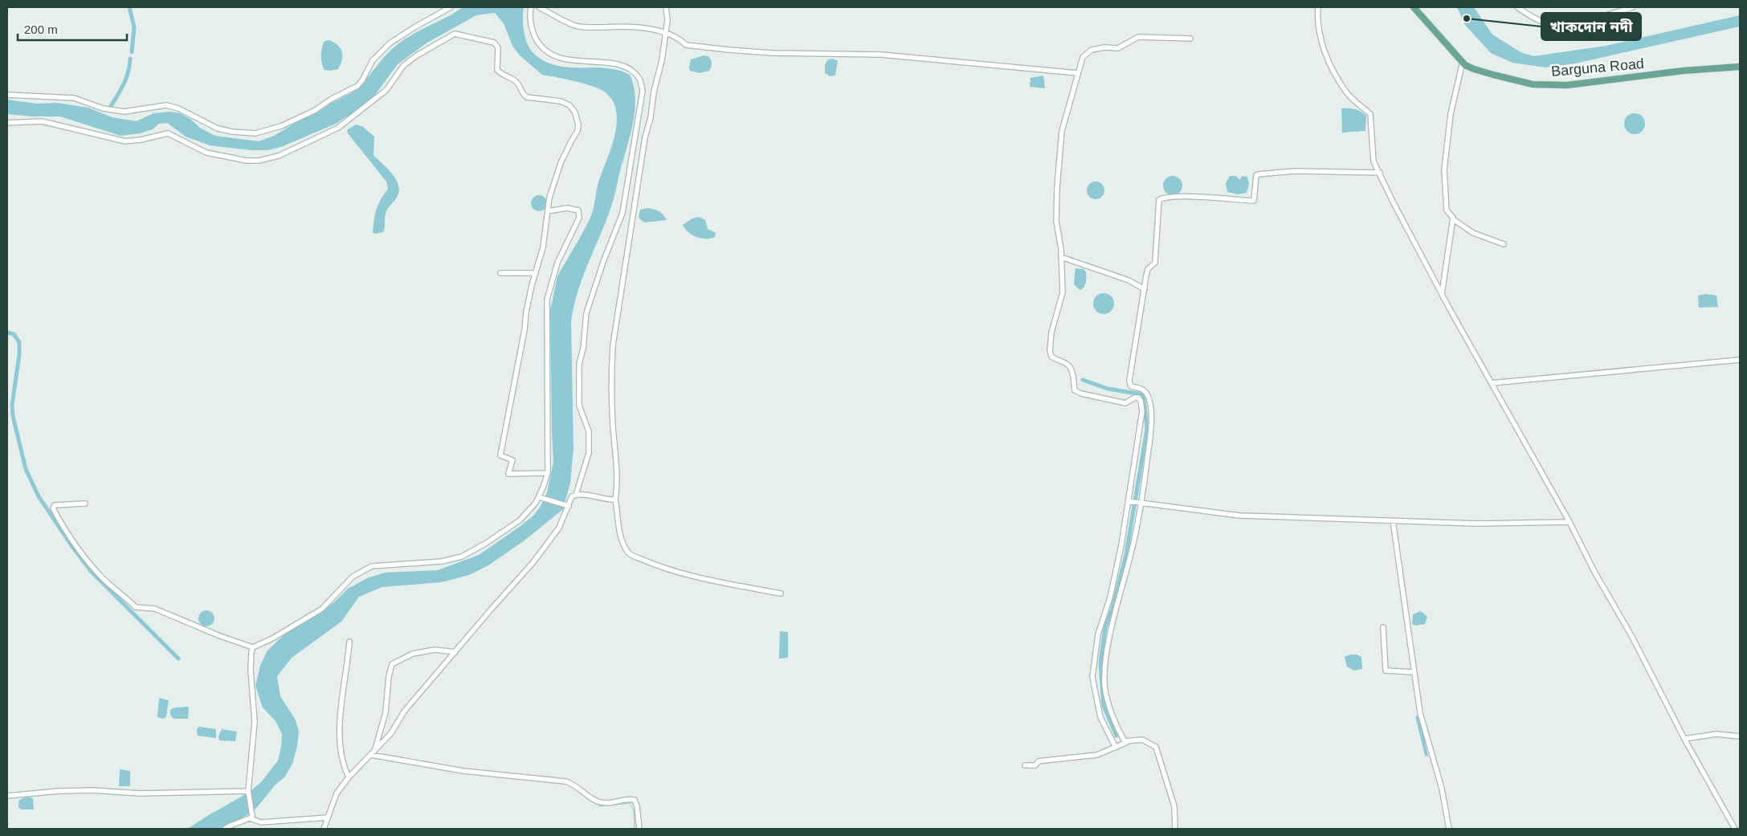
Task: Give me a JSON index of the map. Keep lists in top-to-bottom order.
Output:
{
  "streets": {
    "main road": ["Barguna Road"]
  },
  "places": ["খাকদোন নদী"],
  "scale_bar": "200 m"
}
